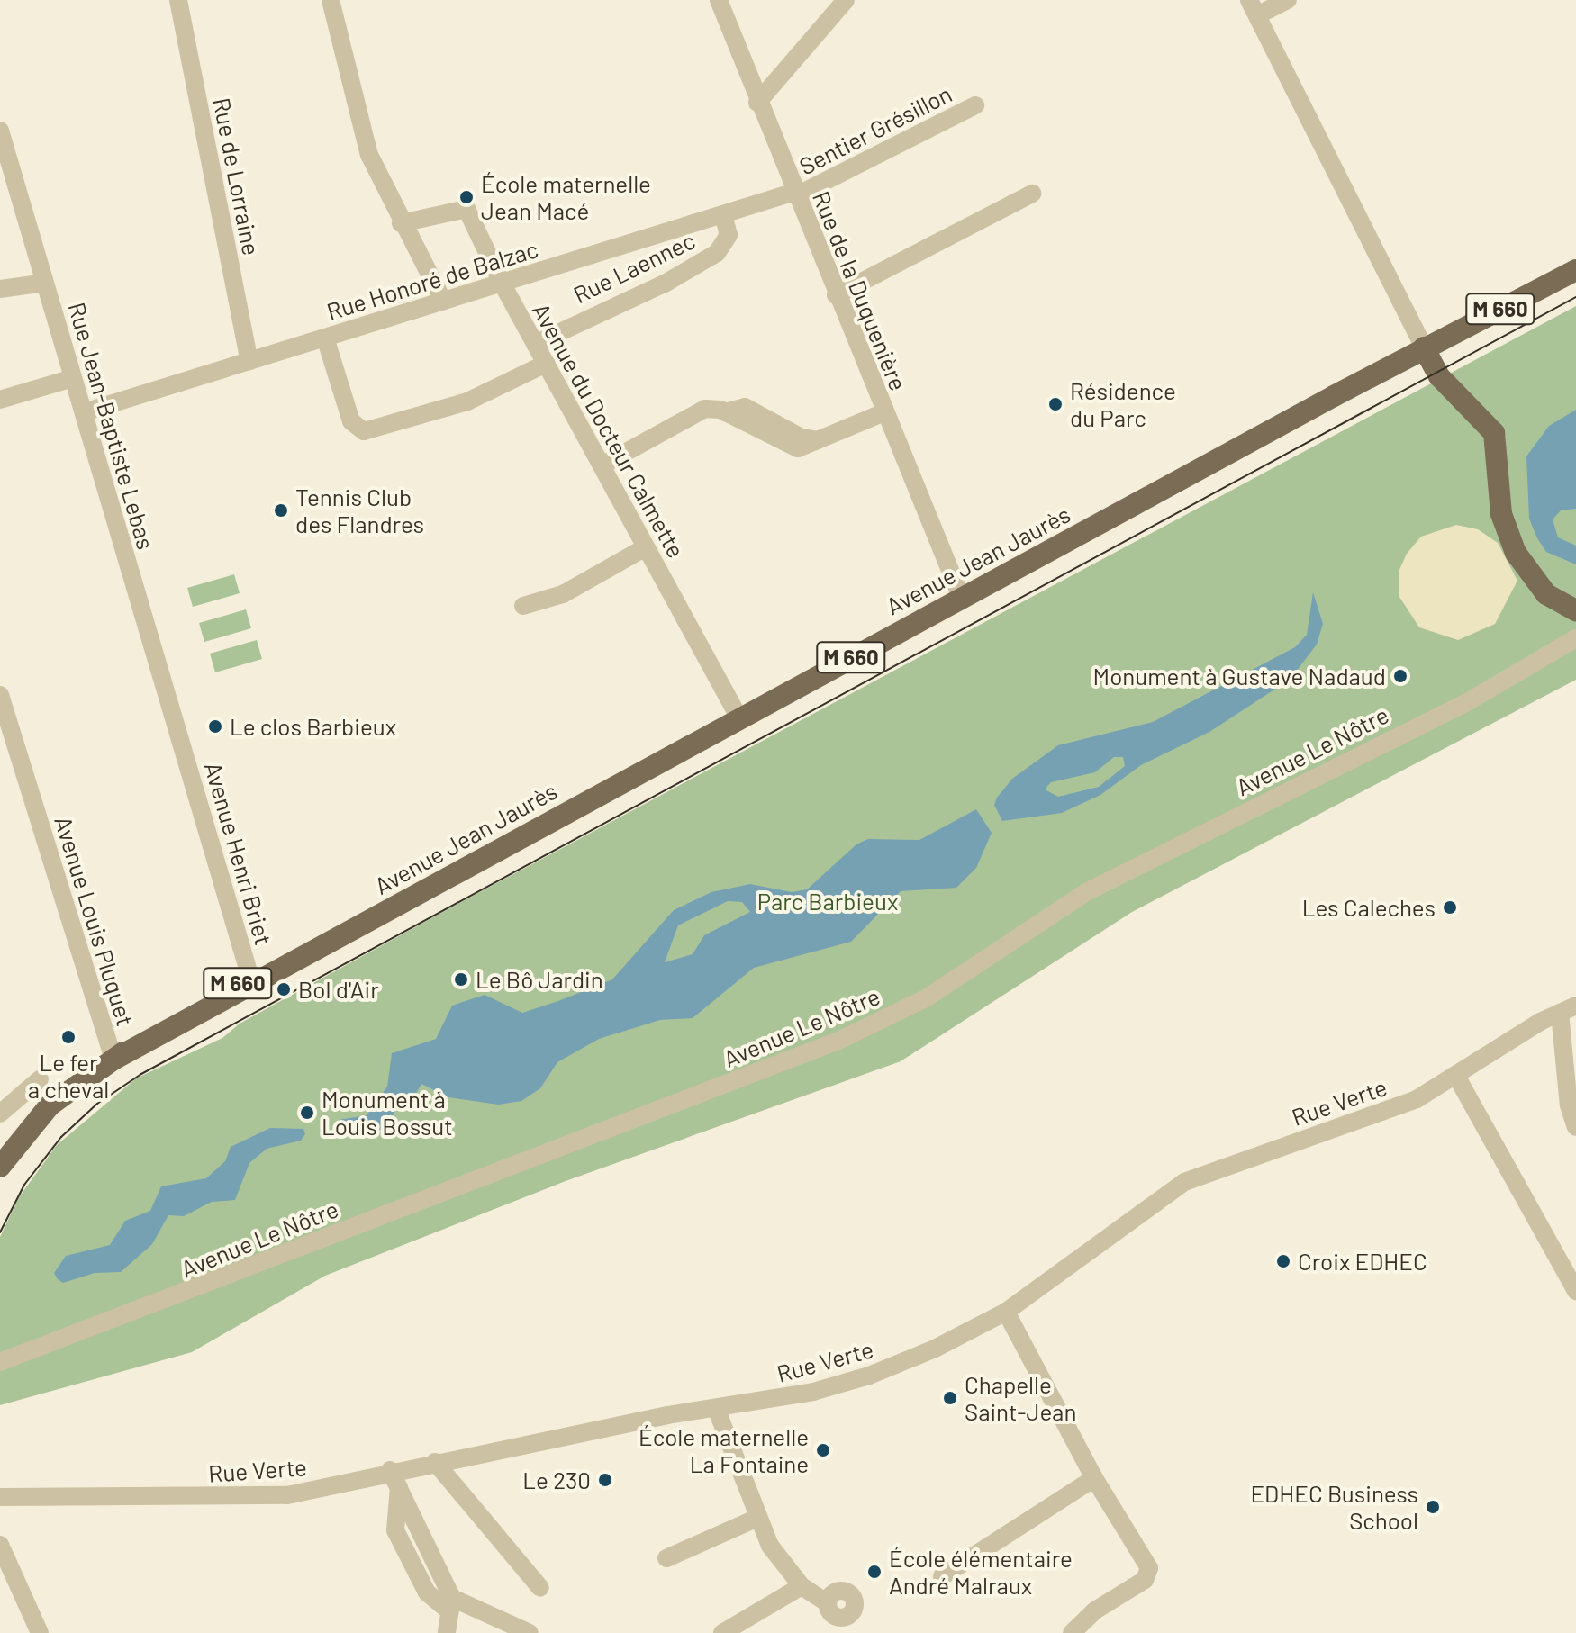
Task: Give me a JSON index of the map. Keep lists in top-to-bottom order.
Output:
{
  "streets": {
    "main road": ["M 660", "Avenue Jean Jaurès"],
    "street": [
      "Sentier Grésillon",
      "Rue de Lorraine",
      "Rue Laennec",
      "Rue Honoré de Balzac",
      "Rue de la Duquenière",
      "Rue Jean-Baptiste Lebas",
      "Avenue du Docteur Calmette",
      "Avenue Le Nôtre",
      "Avenue Henri Briet",
      "Avenue Louis Pluquet",
      "Rue Verte"
    ]
  },
  "crossings": [
    ["Sentier Grésillon", "Rue Honoré de Balzac"],
    ["Sentier Grésillon", "Rue de la Duquenière"],
    ["Rue de Lorraine", "Rue Honoré de Balzac"],
    ["Rue Laennec", "Rue Honoré de Balzac"],
    ["Rue Laennec", "Avenue du Docteur Calmette"],
    ["Rue Honoré de Balzac", "Rue de la Duquenière"],
    ["Rue Honoré de Balzac", "Rue Jean-Baptiste Lebas"],
    ["Rue Honoré de Balzac", "Avenue du Docteur Calmette"],
    ["Rue de la Duquenière", "Avenue Jean Jaurès"],
    ["Rue Jean-Baptiste Lebas", "Avenue Henri Briet"],
    ["Avenue du Docteur Calmette", "Avenue Jean Jaurès"],
    ["Avenue Jean Jaurès", "Avenue Henri Briet"],
    ["Avenue Jean Jaurès", "Avenue Louis Pluquet"]
  ],
  "parks": ["Parc Barbieux"],
  "places": [
    "École maternelle Jean Macé",
    "Résidence du Parc",
    "Tennis Club des Flandres",
    "Monument à Gustave Nadaud",
    "Le clos Barbieux",
    "Les Caleches",
    "Le Bô Jardin",
    "Bol d'Air",
    "Le fer a cheval",
    "Monument à Louis Bossut",
    "Croix EDHEC",
    "Chapelle Saint-Jean",
    "École maternelle La Fontaine",
    "Le 230",
    "EDHEC Business School",
    "École élémentaire André Malraux"
  ]
}
